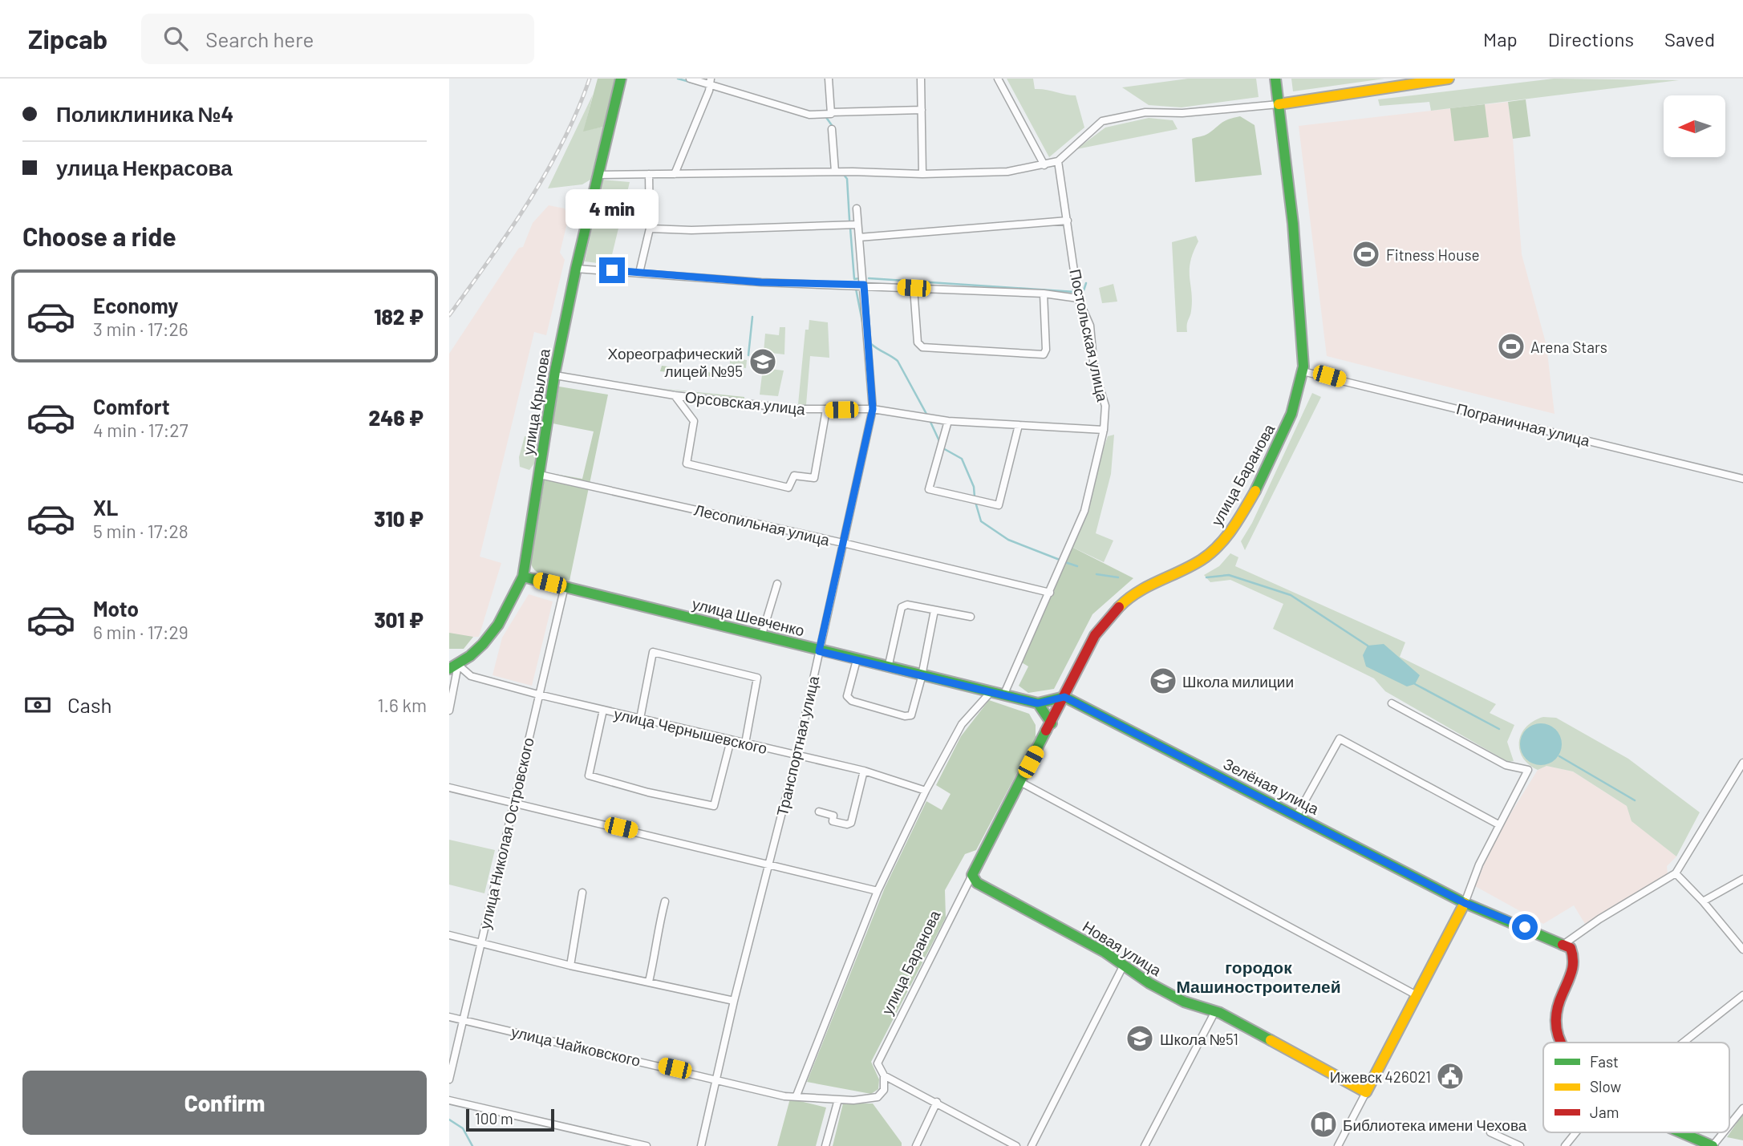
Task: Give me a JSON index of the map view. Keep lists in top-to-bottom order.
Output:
{
  "streets": {
    "main road": [
      "улица Крылова",
      "улица Баранова",
      "улица Шевченко",
      "Зелёная улица",
      "Новая улица"
    ],
    "street": [
      "Постольская улица",
      "Орсовская улица",
      "Пограничная улица",
      "Лесопильная улица",
      "улица Чернышевского",
      "Транспортная улица",
      "улица Николая Островского",
      "улица Чайковского"
    ]
  },
  "crossings": [
    ["Постольская улица", "Орсовская улица"],
    ["Постольская улица", "Лесопильная улица"],
    ["Постольская улица", "улица Шевченко"],
    ["улица Крылова", "Орсовская улица"],
    ["улица Крылова", "Лесопильная улица"],
    ["улица Крылова", "улица Шевченко"],
    ["улица Крылова", "улица Чернышевского"],
    ["Орсовская улица", "Транспортная улица"],
    ["Пограничная улица", "улица Баранова"],
    ["улица Баранова", "улица Шевченко"],
    ["улица Баранова", "Зелёная улица"],
    ["улица Баранова", "Новая улица"],
    ["улица Баранова", "улица Чайковского"],
    ["Лесопильная улица", "Транспортная улица"],
    ["улица Шевченко", "Транспортная улица"],
    ["улица Шевченко", "Зелёная улица"],
    ["улица Шевченко", "улица Николая Островского"],
    ["улица Чернышевского", "Транспортная улица"],
    ["улица Чернышевского", "улица Николая Островского"],
    ["Транспортная улица", "улица Чайковского"],
    ["улица Николая Островского", "улица Чайковского"]
  ],
  "districts": ["городок Машиностроителей"],
  "places": {
    "sports": ["Fitness House", "Arena Stars"],
    "school or university": ["Хореографический лицей №95", "Школа милиции", "Школа №51"],
    "public building": ["Ижевск 426021"],
    "library": ["Библиотека имени Чехова"]
  },
  "legend": ["Fast", "Slow", "Jam"],
  "scale_bar": "100 m",
  "north": "left",
  "page": {
    "header": "Zipcab",
    "search": "Search here",
    "nav": ["Map", "Directions", "Saved"],
    "banner": ["Поликлиника №4", "улица Некрасова"],
    "bubble": "4 min",
    "heading": "Choose a ride",
    "list": [
      {
        "name": "Economy",
        "note": "3 min · 17:26",
        "value": "182 ₽"
      },
      {
        "name": "Comfort",
        "note": "4 min · 17:27",
        "value": "246 ₽"
      },
      {
        "name": "XL",
        "note": "5 min · 17:28",
        "value": "310 ₽"
      },
      {
        "name": "Moto",
        "note": "6 min · 17:29",
        "value": "301 ₽"
      }
    ],
    "pay": ["Cash", "1.6 km"],
    "buttons": "Confirm",
    "scale": "100 m"
  }
}
